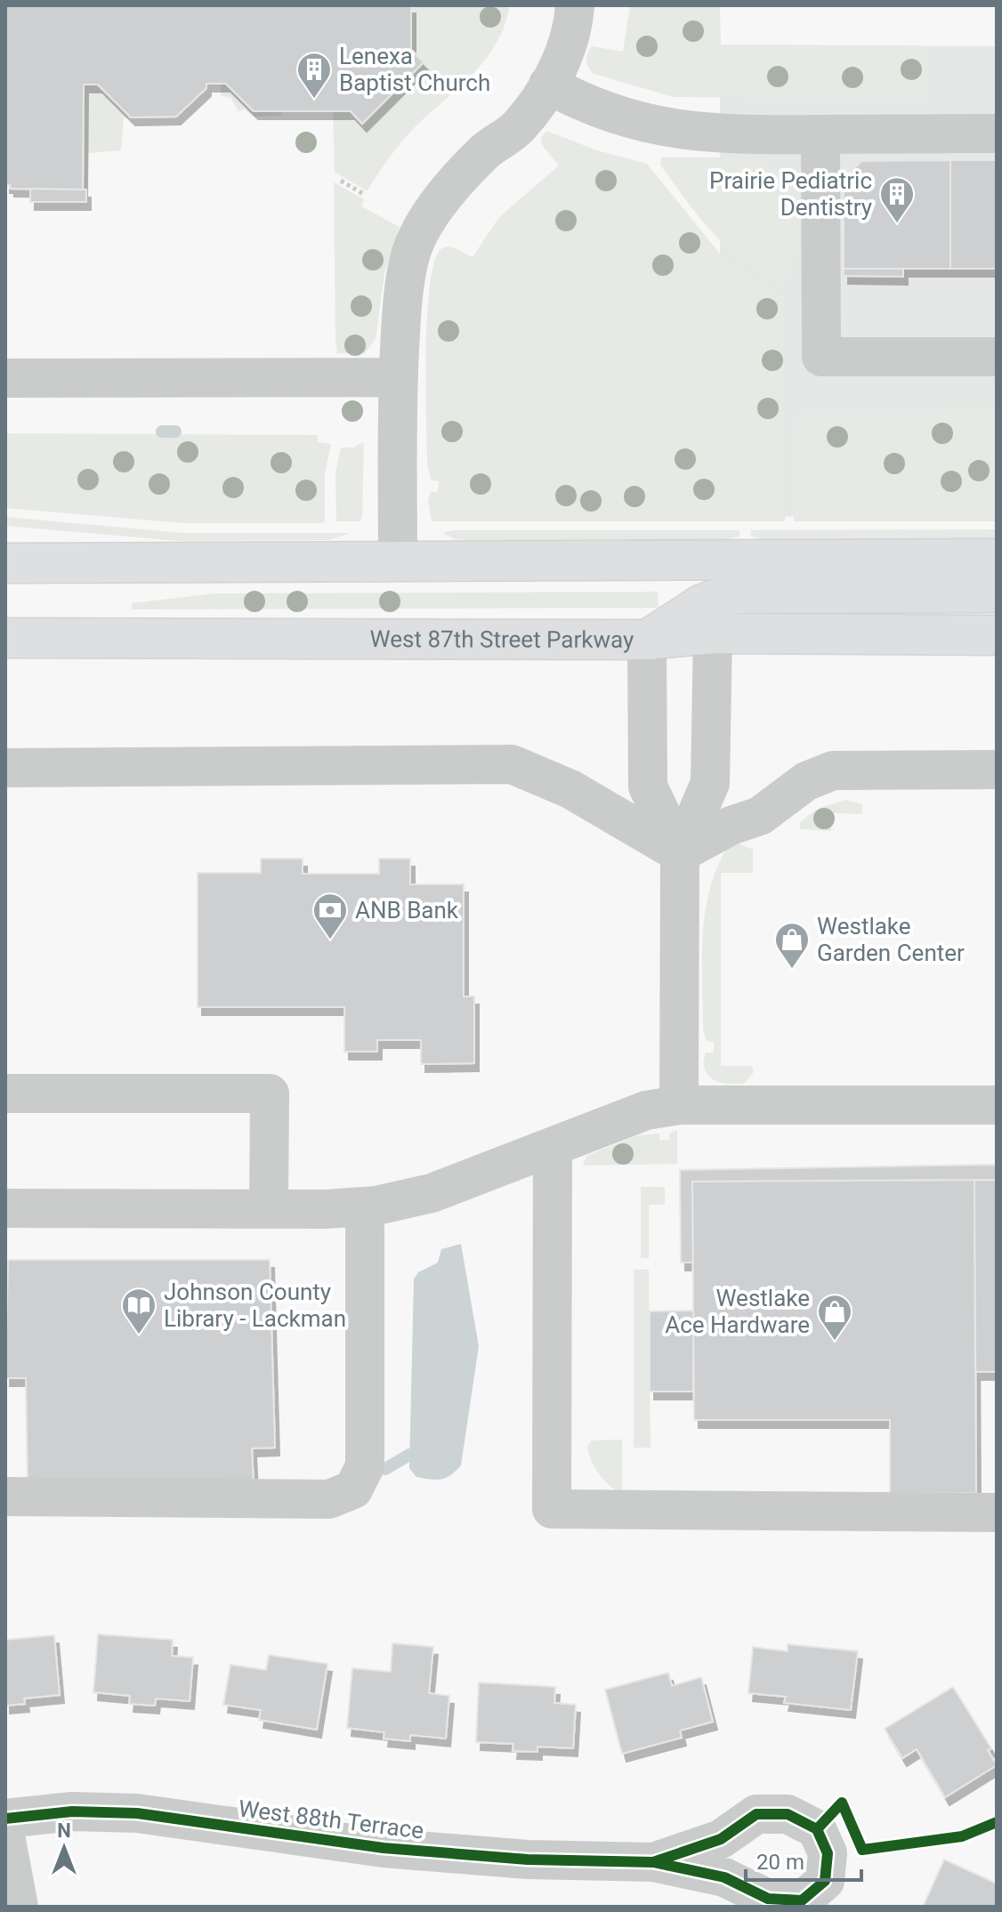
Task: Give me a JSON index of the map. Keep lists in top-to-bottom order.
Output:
{
  "streets": {
    "main road": ["West 87th Street Parkway"],
    "street": ["West 88th Terrace"]
  },
  "places": {
    "building": ["Lenexa Baptist Church", "Prairie Pediatric Dentistry"],
    "bank": ["ANB Bank"],
    "shop": ["Westlake Garden Center", "Westlake Ace Hardware"],
    "library": ["Johnson County Library - Lackman"]
  },
  "scale_bar": "20 m",
  "north": "top"
}
